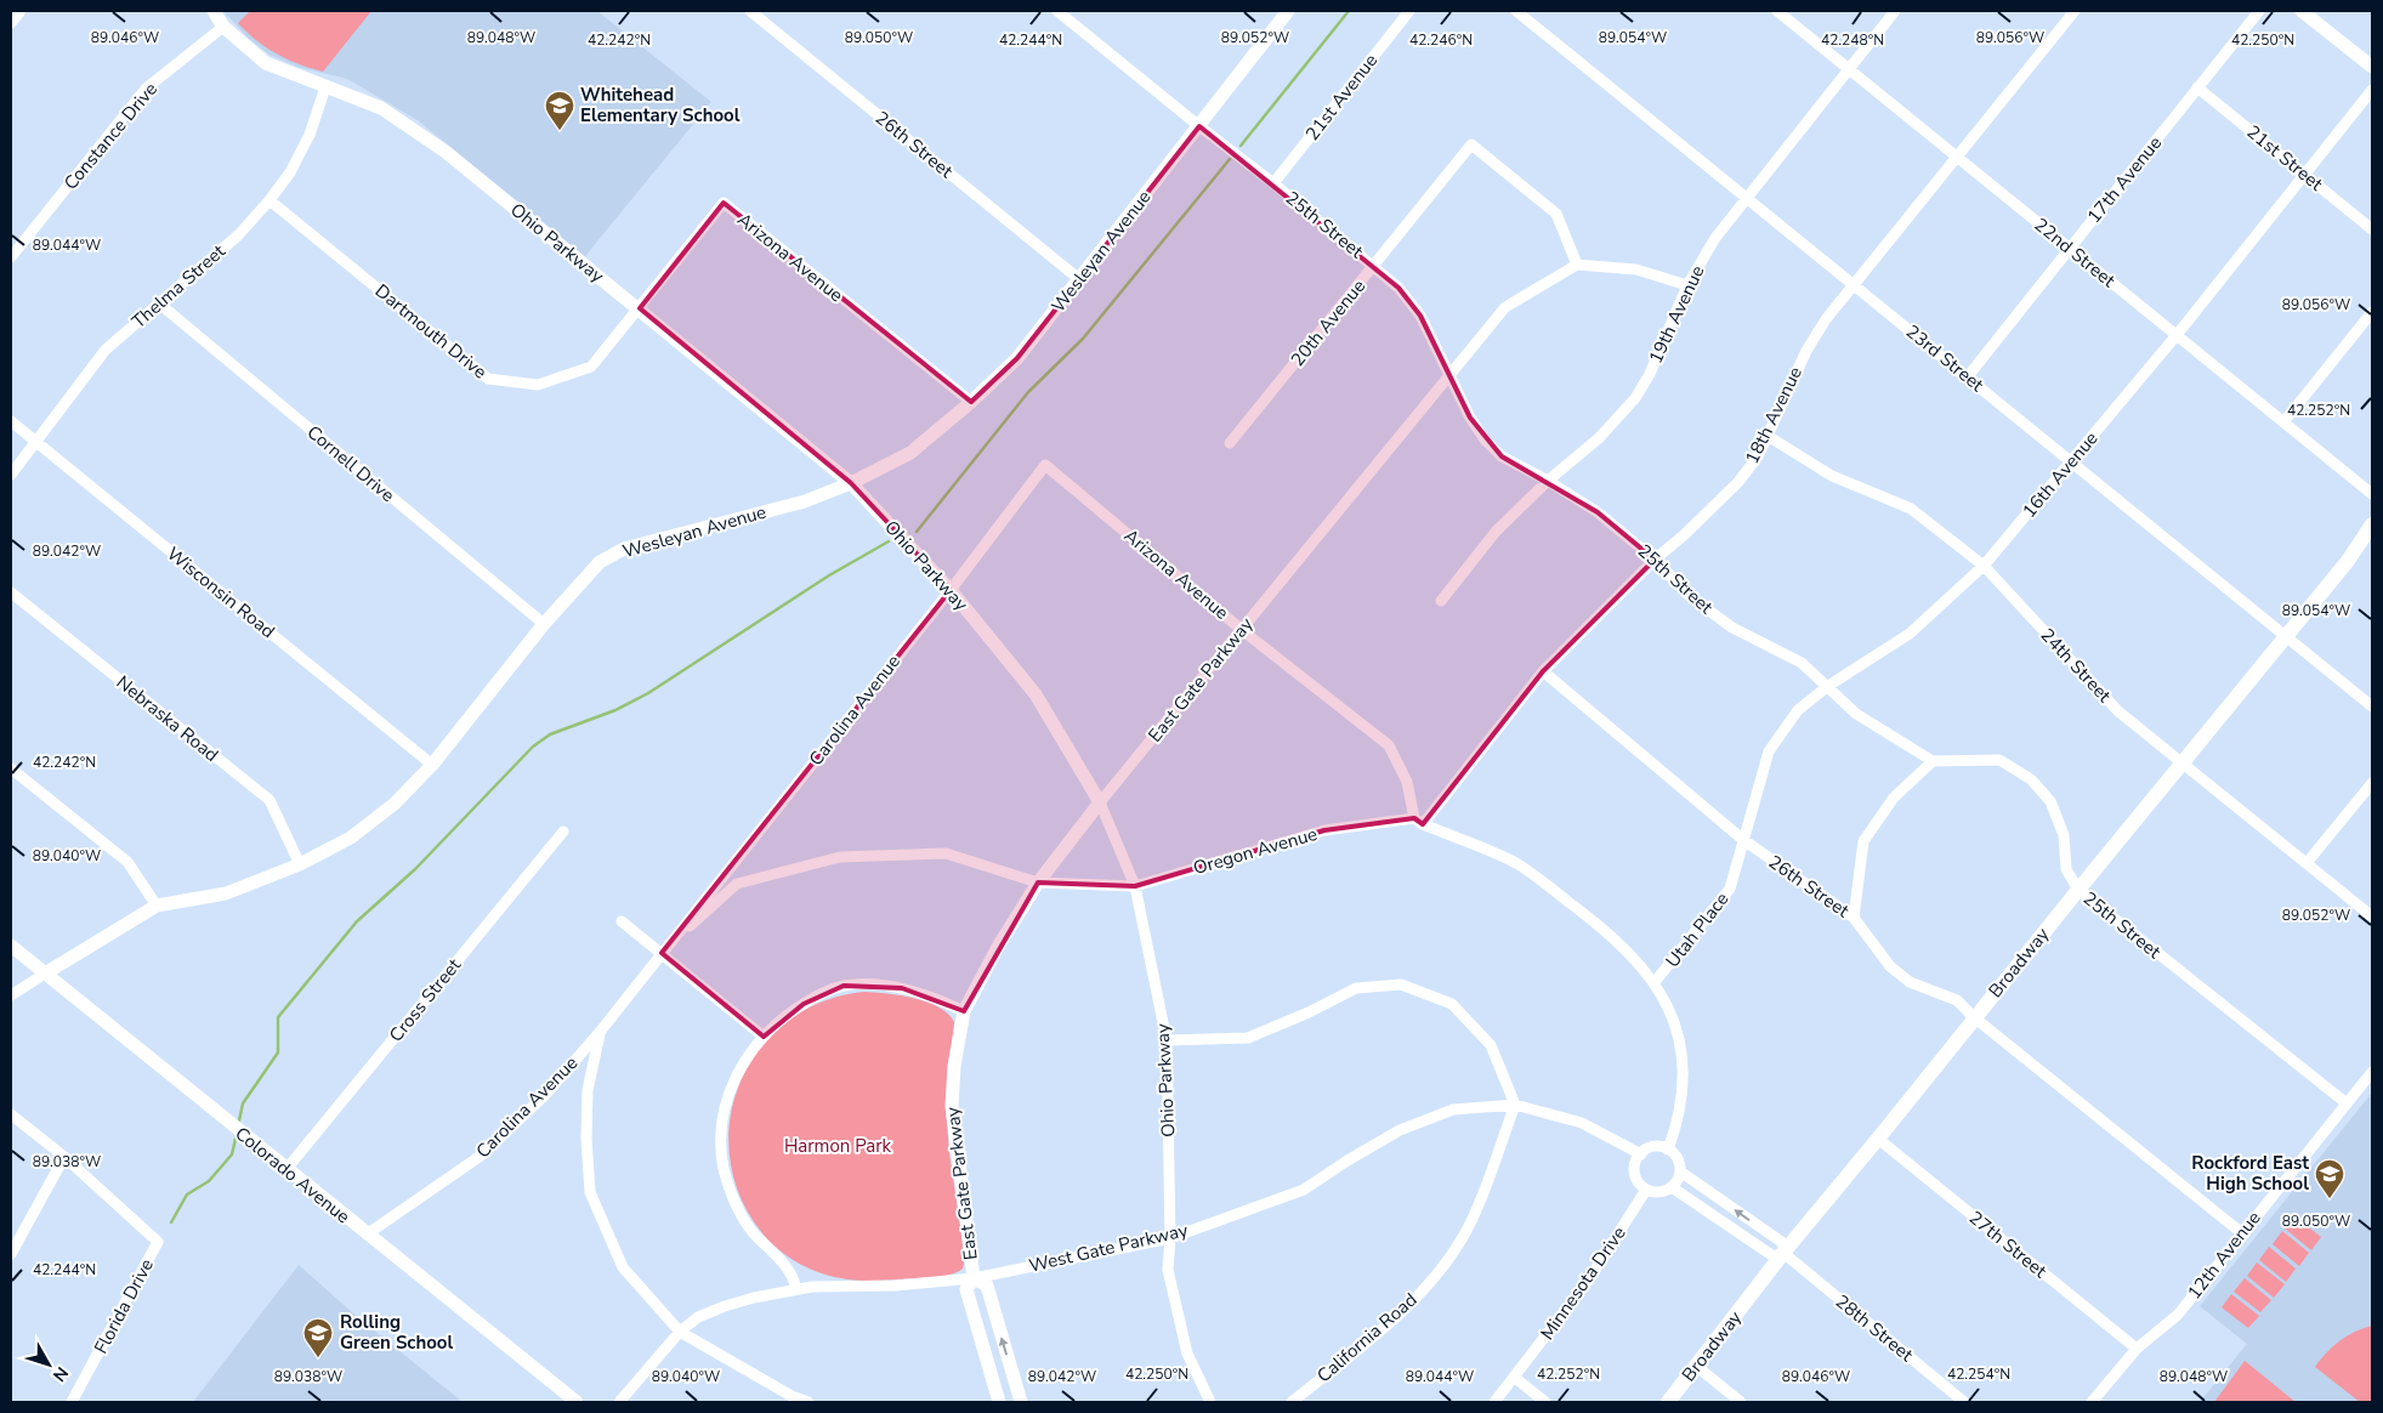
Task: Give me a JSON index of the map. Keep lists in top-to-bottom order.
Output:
{
  "streets": {
    "main road": ["Broadway"],
    "street": [
      "21st Avenue",
      "Constance Drive",
      "26th Street",
      "21st Street",
      "17th Avenue",
      "25th Street",
      "Ohio Parkway",
      "Wesleyan Avenue",
      "22nd Street",
      "Arizona Avenue",
      "Thelma Street",
      "19th Avenue",
      "20th Avenue",
      "Dartmouth Drive",
      "23rd Street",
      "18th Avenue",
      "Cornell Drive",
      "16th Avenue",
      "Wisconsin Road",
      "24th Street",
      "East Gate Parkway",
      "Carolina Avenue",
      "Nebraska Road",
      "Oregon Avenue",
      "Utah Place",
      "Cross Street",
      "Colorado Avenue",
      "27th Street",
      "West Gate Parkway",
      "12th Avenue",
      "Minnesota Drive",
      "Florida Drive",
      "28th Street",
      "California Road"
    ]
  },
  "crossings": [
    ["21st Avenue", "25th Street"],
    ["Constance Drive", "Ohio Parkway"],
    ["26th Street", "Wesleyan Avenue"],
    ["26th Street", "18th Avenue"],
    ["26th Street", "16th Avenue"],
    ["26th Street", "Utah Place"],
    ["26th Street", "Broadway"],
    ["26th Street", "12th Avenue"],
    ["21st Street", "17th Avenue"],
    ["21st Street", "16th Avenue"],
    ["17th Avenue", "22nd Street"],
    ["17th Avenue", "23rd Street"],
    ["25th Street", "Wesleyan Avenue"],
    ["25th Street", "19th Avenue"],
    ["25th Street", "20th Avenue"],
    ["25th Street", "18th Avenue"],
    ["25th Street", "16th Avenue"],
    ["25th Street", "East Gate Parkway"],
    ["25th Street", "Broadway"],
    ["25th Street", "12th Avenue"],
    ["Ohio Parkway", "Wesleyan Avenue"],
    ["Ohio Parkway", "Thelma Street"],
    ["Ohio Parkway", "Dartmouth Drive"],
    ["Ohio Parkway", "East Gate Parkway"],
    ["Ohio Parkway", "Carolina Avenue"],
    ["Ohio Parkway", "Oregon Avenue"],
    ["Ohio Parkway", "West Gate Parkway"],
    ["Wesleyan Avenue", "Arizona Avenue"],
    ["Wesleyan Avenue", "Cornell Drive"],
    ["Wesleyan Avenue", "Wisconsin Road"],
    ["Wesleyan Avenue", "Nebraska Road"],
    ["Wesleyan Avenue", "Colorado Avenue"],
    ["22nd Street", "19th Avenue"],
    ["22nd Street", "18th Avenue"],
    ["22nd Street", "16th Avenue"],
    ["Arizona Avenue", "Dartmouth Drive"],
    ["Arizona Avenue", "18th Avenue"],
    ["Arizona Avenue", "East Gate Parkway"],
    ["Arizona Avenue", "Carolina Avenue"],
    ["Arizona Avenue", "Oregon Avenue"],
    ["Thelma Street", "Dartmouth Drive"],
    ["Thelma Street", "Cornell Drive"],
    ["Thelma Street", "Wisconsin Road"],
    ["19th Avenue", "23rd Street"],
    ["20th Avenue", "East Gate Parkway"],
    ["23rd Street", "18th Avenue"],
    ["23rd Street", "16th Avenue"],
    ["23rd Street", "Broadway"],
    ["18th Avenue", "24th Street"],
    ["18th Avenue", "Oregon Avenue"],
    ["16th Avenue", "24th Street"],
    ["16th Avenue", "Utah Place"],
    ["24th Street", "Broadway"],
    ["East Gate Parkway", "Oregon Avenue"],
    ["East Gate Parkway", "West Gate Parkway"],
    ["Carolina Avenue", "Oregon Avenue"],
    ["Carolina Avenue", "Colorado Avenue"],
    ["Broadway", "27th Street"],
    ["Broadway", "28th Street"],
    ["Cross Street", "Colorado Avenue"],
    ["27th Street", "12th Avenue"],
    ["West Gate Parkway", "Minnesota Drive"],
    ["West Gate Parkway", "California Road"]
  ],
  "parks": ["Harmon Park"],
  "places": {
    "school or university": ["Whitehead Elementary School", "Rockford East High School", "Rolling Green School"]
  },
  "north": "bottom right",
  "coordinates": [
    "89.046°W",
    "89.052°W",
    "89.048°W",
    "89.050°W",
    "89.054°W",
    "89.056°W",
    "42.242°N",
    "42.244°N",
    "42.246°N",
    "42.248°N",
    "42.250°N",
    "89.044°W",
    "42.252°N",
    "89.042°W",
    "89.040°W",
    "89.038°W",
    "42.254°N"
  ]
}
